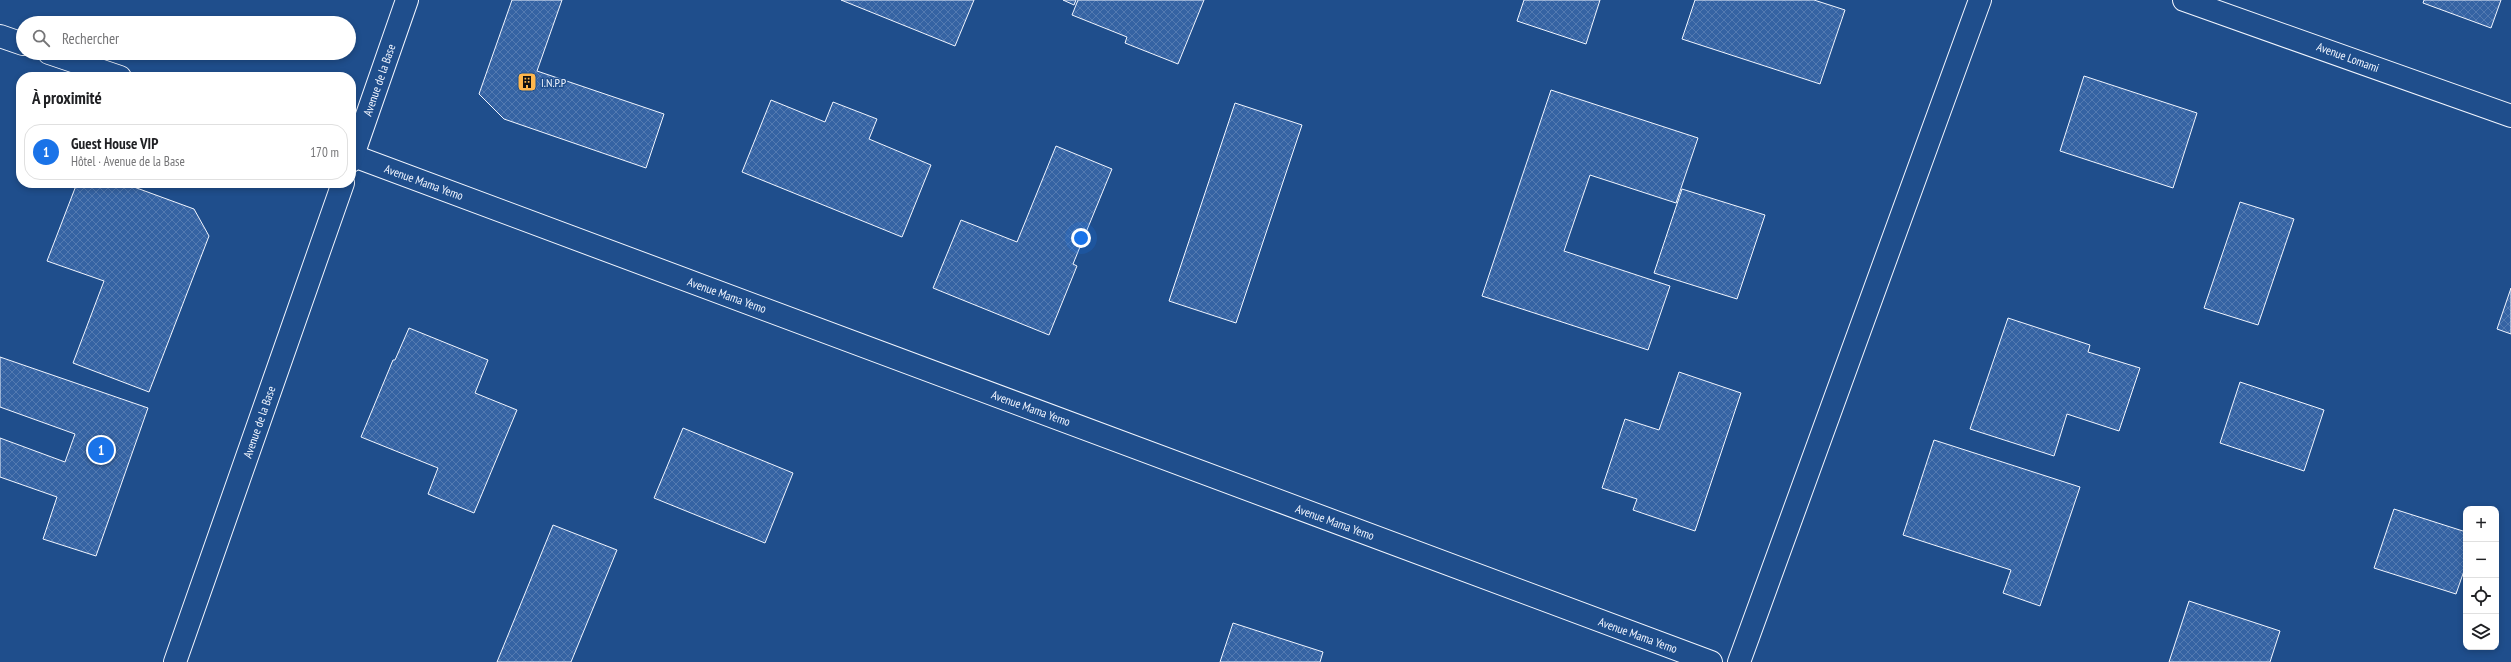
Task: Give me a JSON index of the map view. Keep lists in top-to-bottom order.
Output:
{
  "streets": {
    "street": ["Avenue Lomami", "Avenue de la Base", "Avenue Mama Yemo"]
  },
  "places": {
    "building": ["I.N.P.P"]
  },
  "page": {
    "search": "Rechercher",
    "heading": "À proximité",
    "list": [
      {
        "mark": "1",
        "name": "Guest House VIP",
        "note": "Hôtel · Avenue de la Base",
        "value": "170 m"
      }
    ],
    "pins": "1",
    "map_buttons": ["+", "−"]
  }
}
